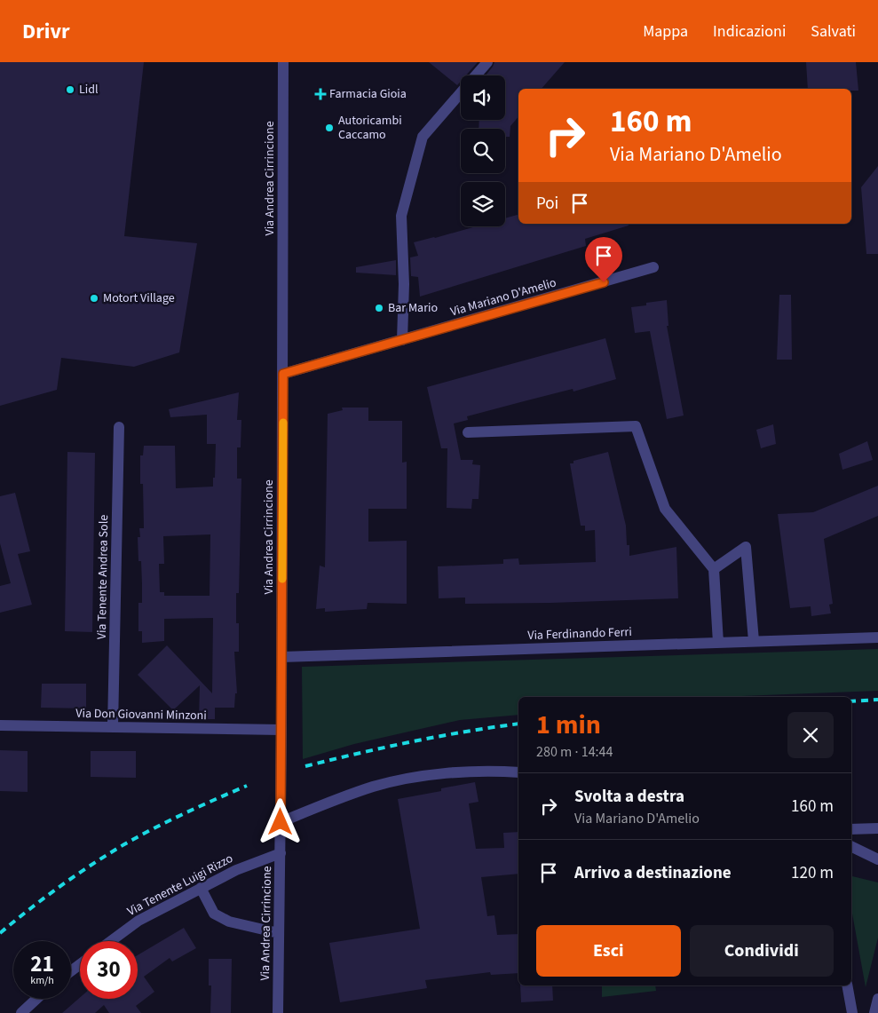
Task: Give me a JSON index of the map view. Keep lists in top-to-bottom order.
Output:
{
  "streets": {
    "street": [
      "Via Andrea Cirrincione",
      "Via Mariano D'Amelio",
      "Via Tenente Andrea Sole",
      "Via Ferdinando Ferri",
      "Via Don Giovanni Minzoni",
      "Via Tenente Luigi Rizzo"
    ]
  },
  "crossings": [
    ["Via Andrea Cirrincione", "Via Mariano D'Amelio"],
    ["Via Andrea Cirrincione", "Via Ferdinando Ferri"],
    ["Via Andrea Cirrincione", "Via Don Giovanni Minzoni"],
    ["Via Andrea Cirrincione", "Via Tenente Luigi Rizzo"],
    ["Via Tenente Andrea Sole", "Via Don Giovanni Minzoni"]
  ],
  "places": {
    "other": [
      "Lidl",
      "Autoricambi Caccamo",
      "Motort Village",
      "Bar Mario"
    ],
    "health": ["Farmacia Gioia"]
  },
  "page": {
    "header": "Drivr",
    "nav": ["Mappa", "Indicazioni", "Salvati"],
    "turn": ["160 m", "Via Mariano D'Amelio"],
    "then": "Poi",
    "heading": ["1 min", "280 m · 14:44"],
    "list": [
      {
        "name": "Svolta a destra",
        "note": "Via Mariano D'Amelio",
        "value": "160 m"
      },
      {
        "name": "Arrivo a destinazione",
        "value": "120 m"
      }
    ],
    "buttons": ["Esci", "Condividi"],
    "speed": "21 km/h",
    "limit": "30"
  }
}
